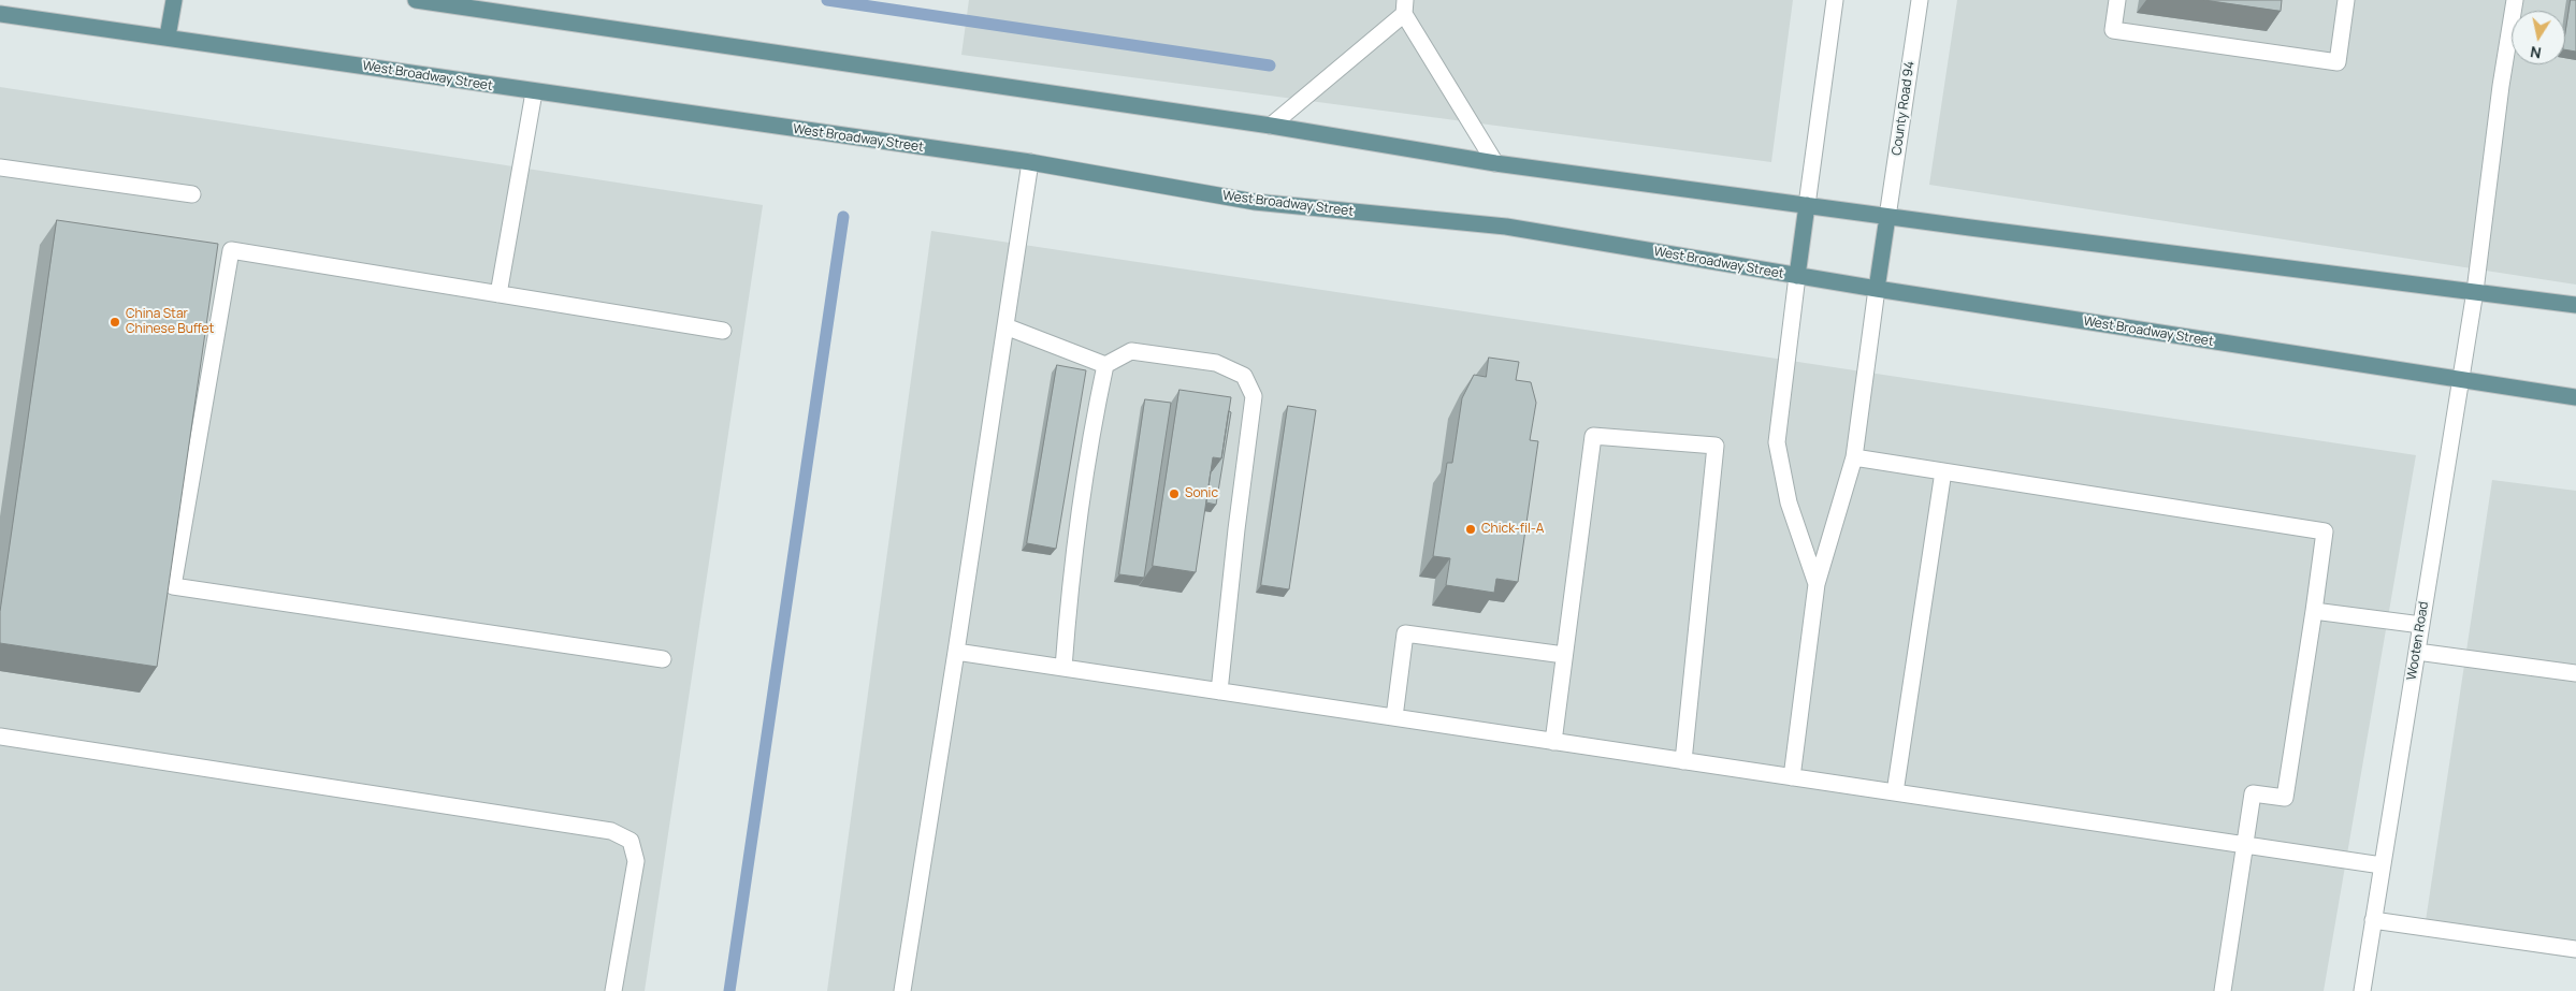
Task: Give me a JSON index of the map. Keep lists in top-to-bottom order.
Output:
{
  "streets": {
    "main road": ["West Broadway Street"],
    "street": ["County Road 94", "Wooten Road"]
  },
  "crossings": [
    ["West Broadway Street", "Wooten Road"]
  ],
  "places": ["China Star Chinese Buffet", "Sonic", "Chick-fil-A"],
  "north": "bottom"
}
